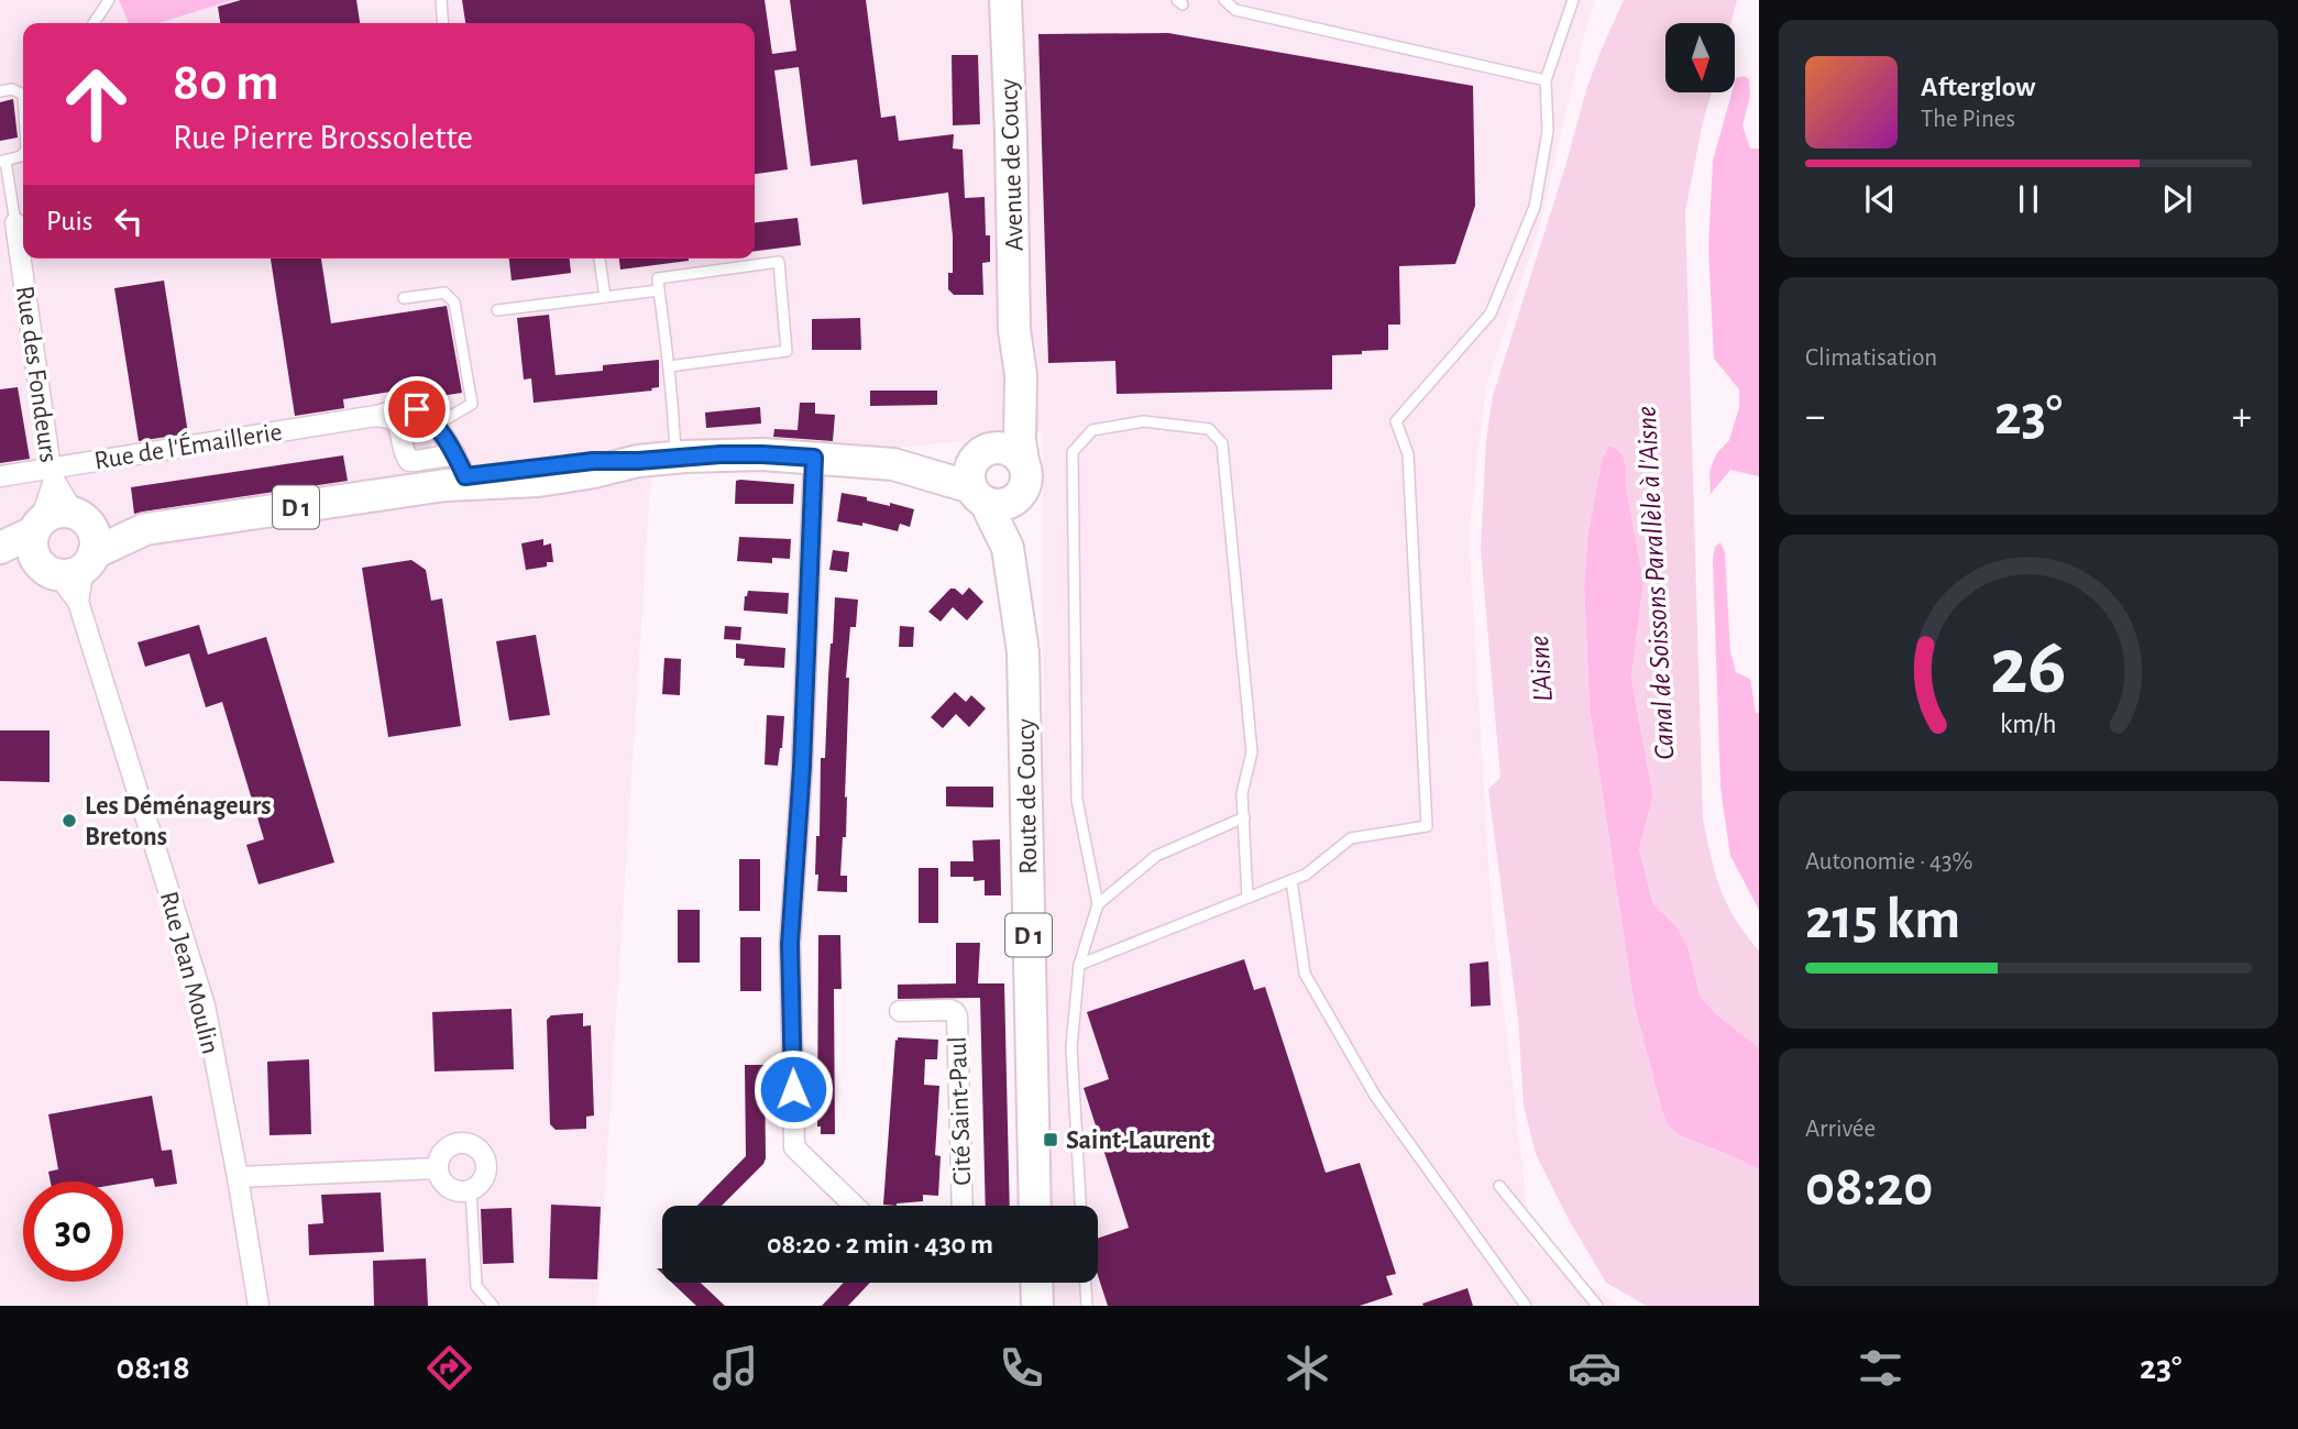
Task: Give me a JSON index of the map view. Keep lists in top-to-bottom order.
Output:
{
  "streets": {
    "main road": ["Avenue de Coucy", "D 1", "Route de Coucy"],
    "street": [
      "Rue des Fondeurs",
      "Rue de l'Émaillerie",
      "Rue Jean Moulin",
      "Cité Saint-Paul"
    ]
  },
  "crossings": [
    ["Avenue de Coucy", "D 1"],
    ["Avenue de Coucy", "Route de Coucy"],
    ["Rue des Fondeurs", "Rue de l'Émaillerie"],
    ["Rue des Fondeurs", "Rue Jean Moulin"],
    ["Rue de l'Émaillerie", "D 1"],
    ["Rue de l'Émaillerie", "Rue Jean Moulin"],
    ["D 1", "Route de Coucy"],
    ["D 1", "Rue Jean Moulin"]
  ],
  "water": ["Canal de Soissons Parallèle à l'Aisne", "L'Aisne"],
  "places": {
    "other": ["Les Déménageurs Bretons"],
    "transit": ["Saint-Laurent"]
  },
  "north": "bottom",
  "page": {
    "turn": ["80 m", "Rue Pierre Brossolette"],
    "song": ["Afterglow", "The Pines"],
    "then": "Puis",
    "tile": [
      "Climatisation",
      ["Autonomie · 43%", "215 km"],
      ["Arrivée", "08:20"]
    ],
    "heat": ["−", "23°", "+"],
    "limit": "30",
    "trip": "08:20 · 2 min · 430 m",
    "tabs": ["08:18", "23°"],
    "gauge": ["26", "km/h"]
  }
}
